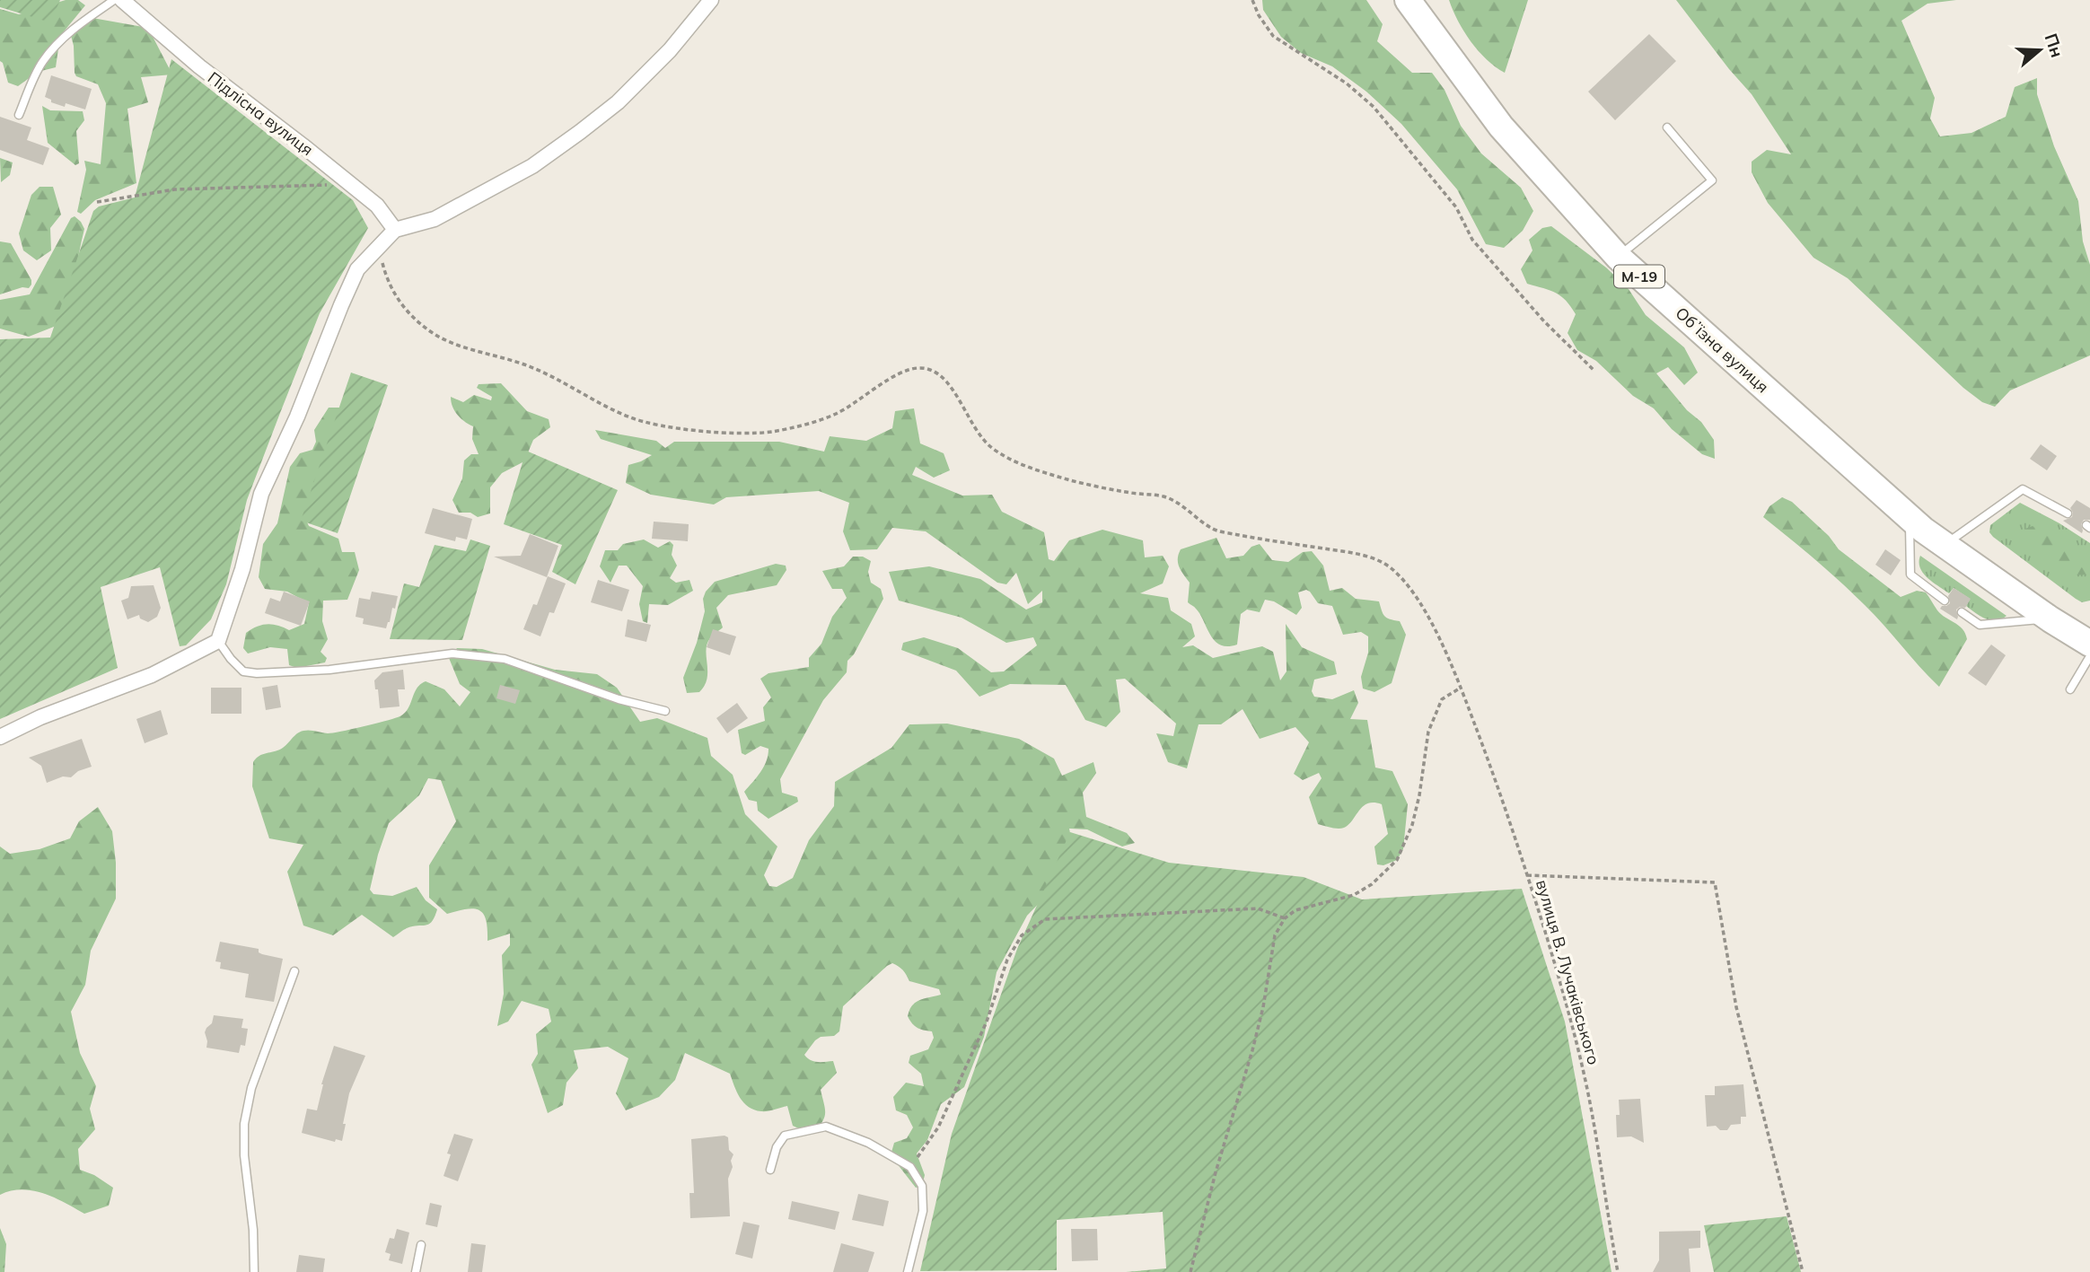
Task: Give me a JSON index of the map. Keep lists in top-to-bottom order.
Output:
{
  "streets": {
    "highway": ["М-19", "Обʼїзна вулиця"],
    "street": ["Підлісна вулиця"],
    "path": ["вулиця В. Лучаківського"]
  },
  "north": "right"
}
